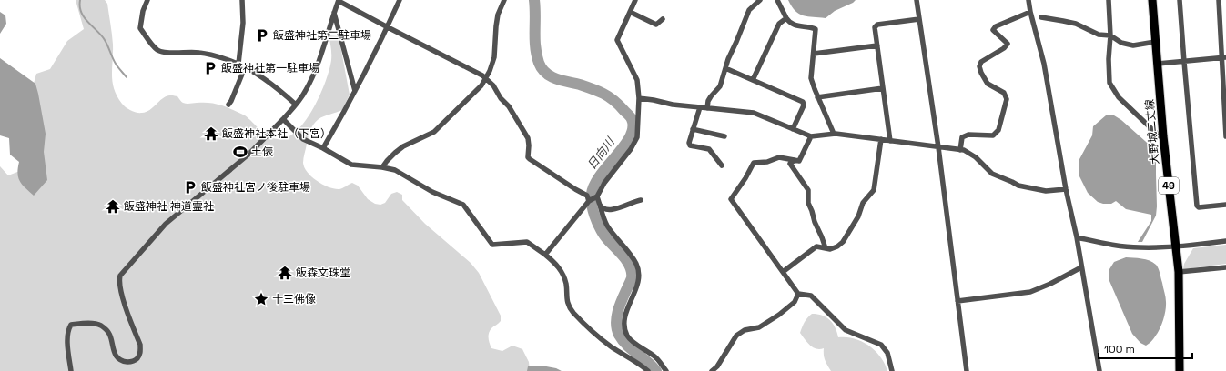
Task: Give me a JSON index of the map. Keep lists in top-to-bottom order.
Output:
{
  "streets": {
    "main road": ["大野城二丈線", "49"]
  },
  "water": ["日向川"],
  "places": {
    "parking": ["飯盛神社第二駐車場", "飯盛神社第一駐車場", "飯盛神社宮ノ後駐車場"],
    "temple": ["飯盛神社本社（下宮）", "飯盛神社 神道霊社", "飯森文珠堂"],
    "sports": ["土俵"],
    "place": ["十三佛像"]
  },
  "scale_bar": "100 m"
}
